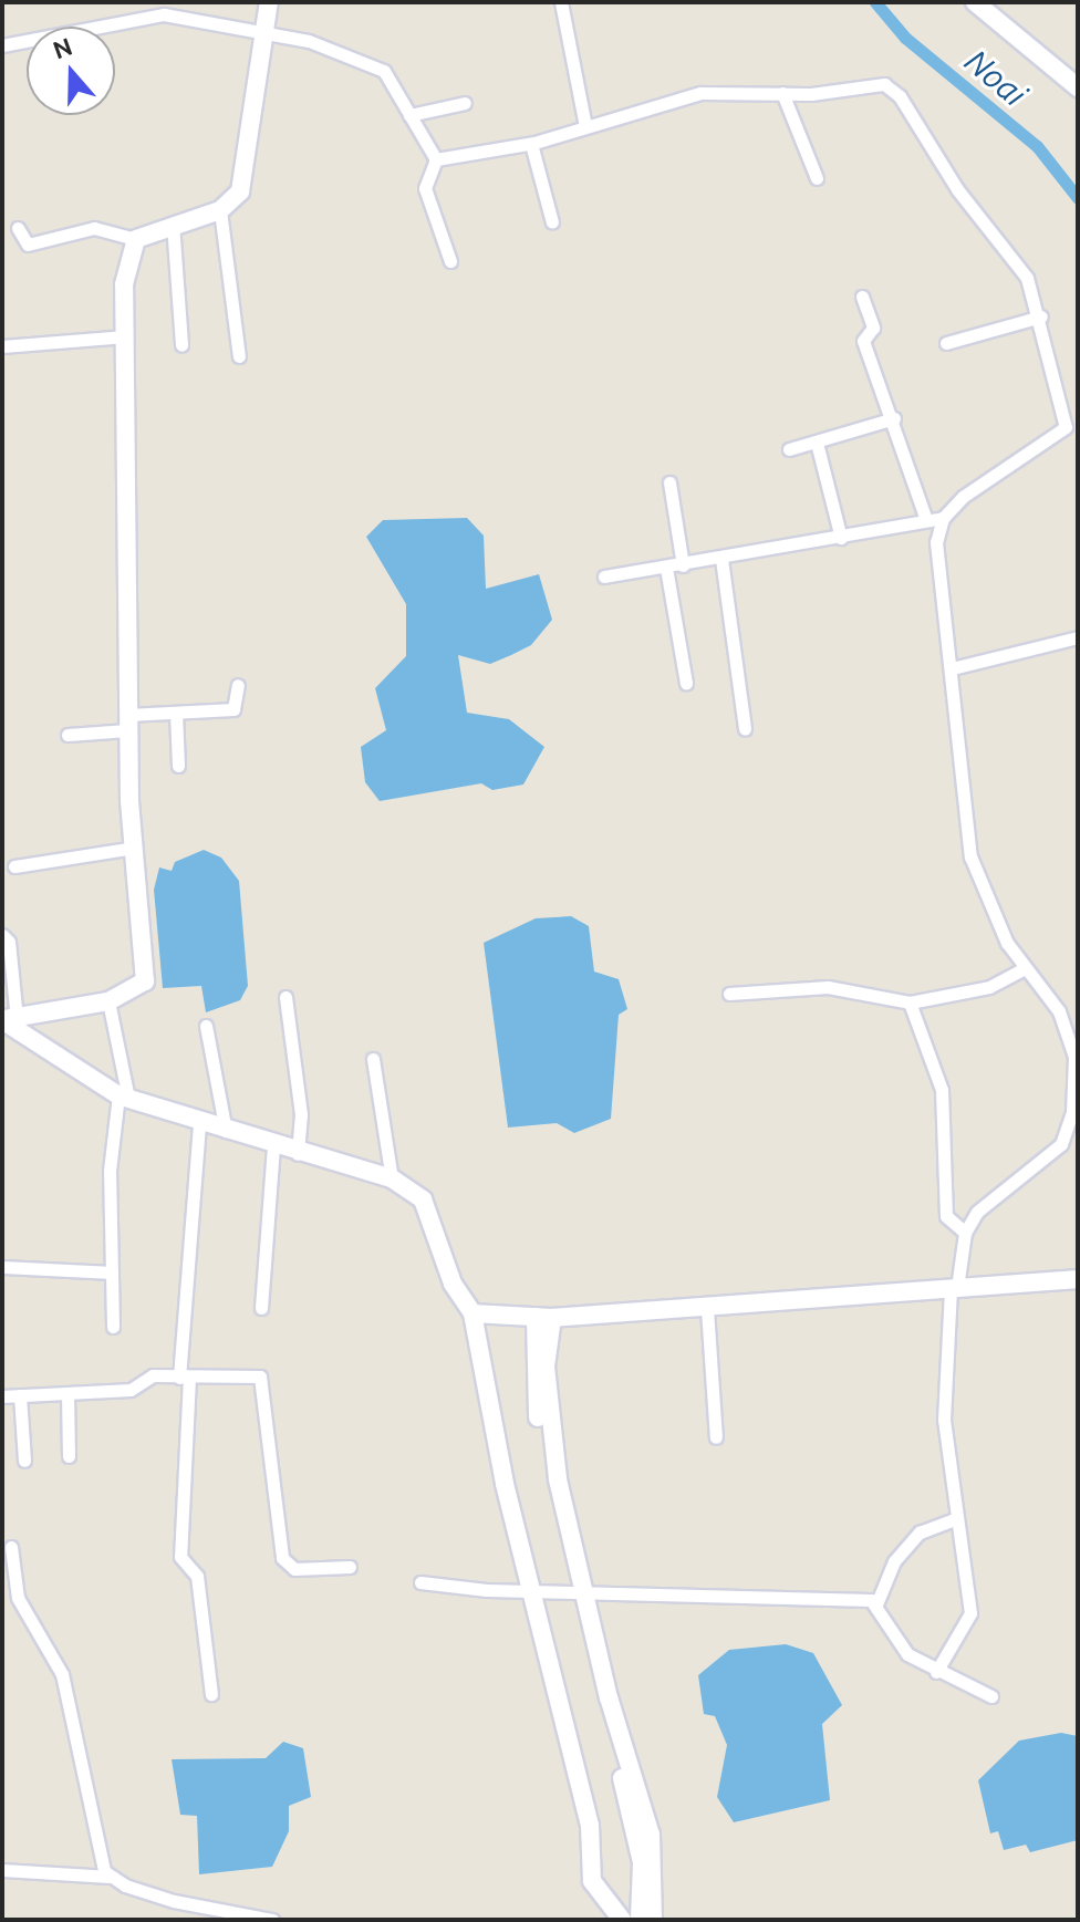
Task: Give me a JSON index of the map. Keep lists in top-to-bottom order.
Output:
{
  "water": ["Noai"],
  "north": "top"
}
